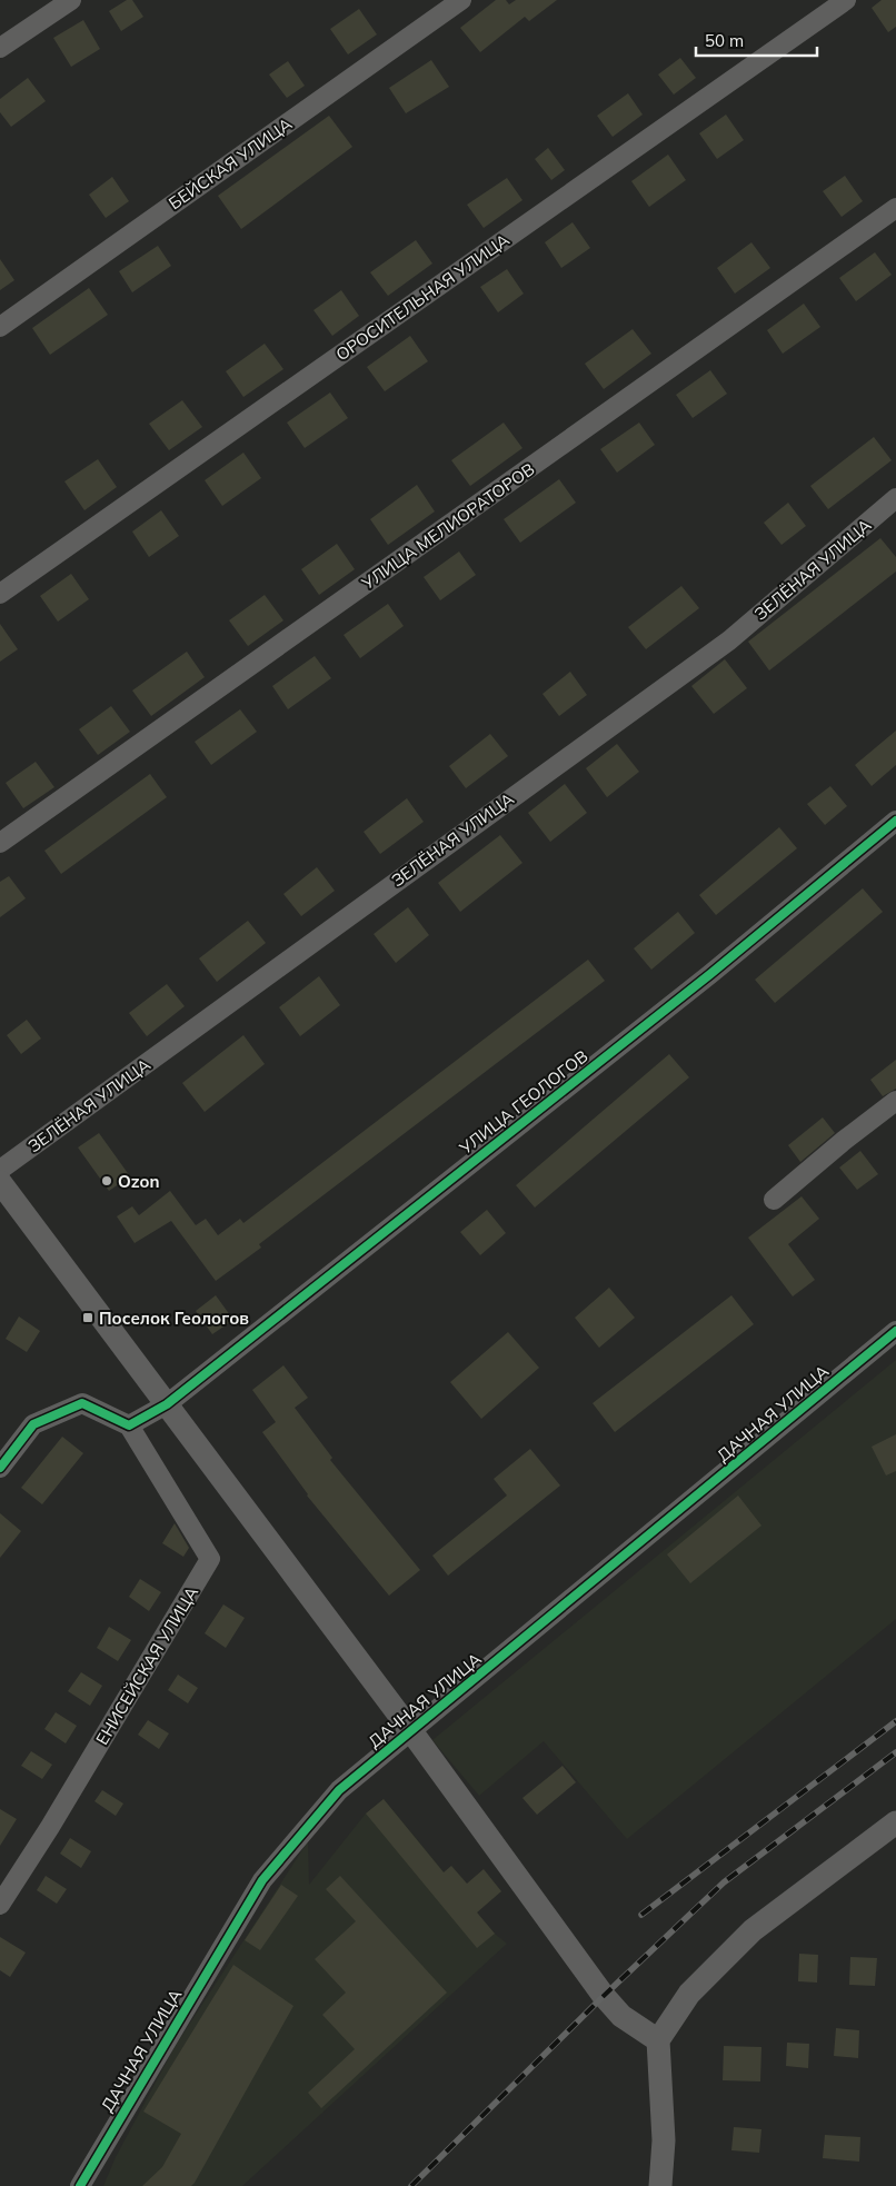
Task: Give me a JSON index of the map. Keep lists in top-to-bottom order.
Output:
{
  "streets": {
    "street": [
      "БЕЙСКАЯ УЛИЦА",
      "ОРОСИТЕЛЬНАЯ УЛИЦА",
      "УЛИЦА МЕЛИОРАТОРОВ",
      "ЗЕЛЁНАЯ УЛИЦА",
      "УЛИЦА ГЕОЛОГОВ",
      "ДАЧНАЯ УЛИЦА",
      "ЕНИСЕЙСКАЯ УЛИЦА"
    ]
  },
  "crossings": [
    ["УЛИЦА ГЕОЛОГОВ", "ЕНИСЕЙСКАЯ УЛИЦА"]
  ],
  "places": {
    "other": ["Ozon"],
    "transit": ["Поселок Геологов"]
  },
  "scale_bar": "50 m"
}
